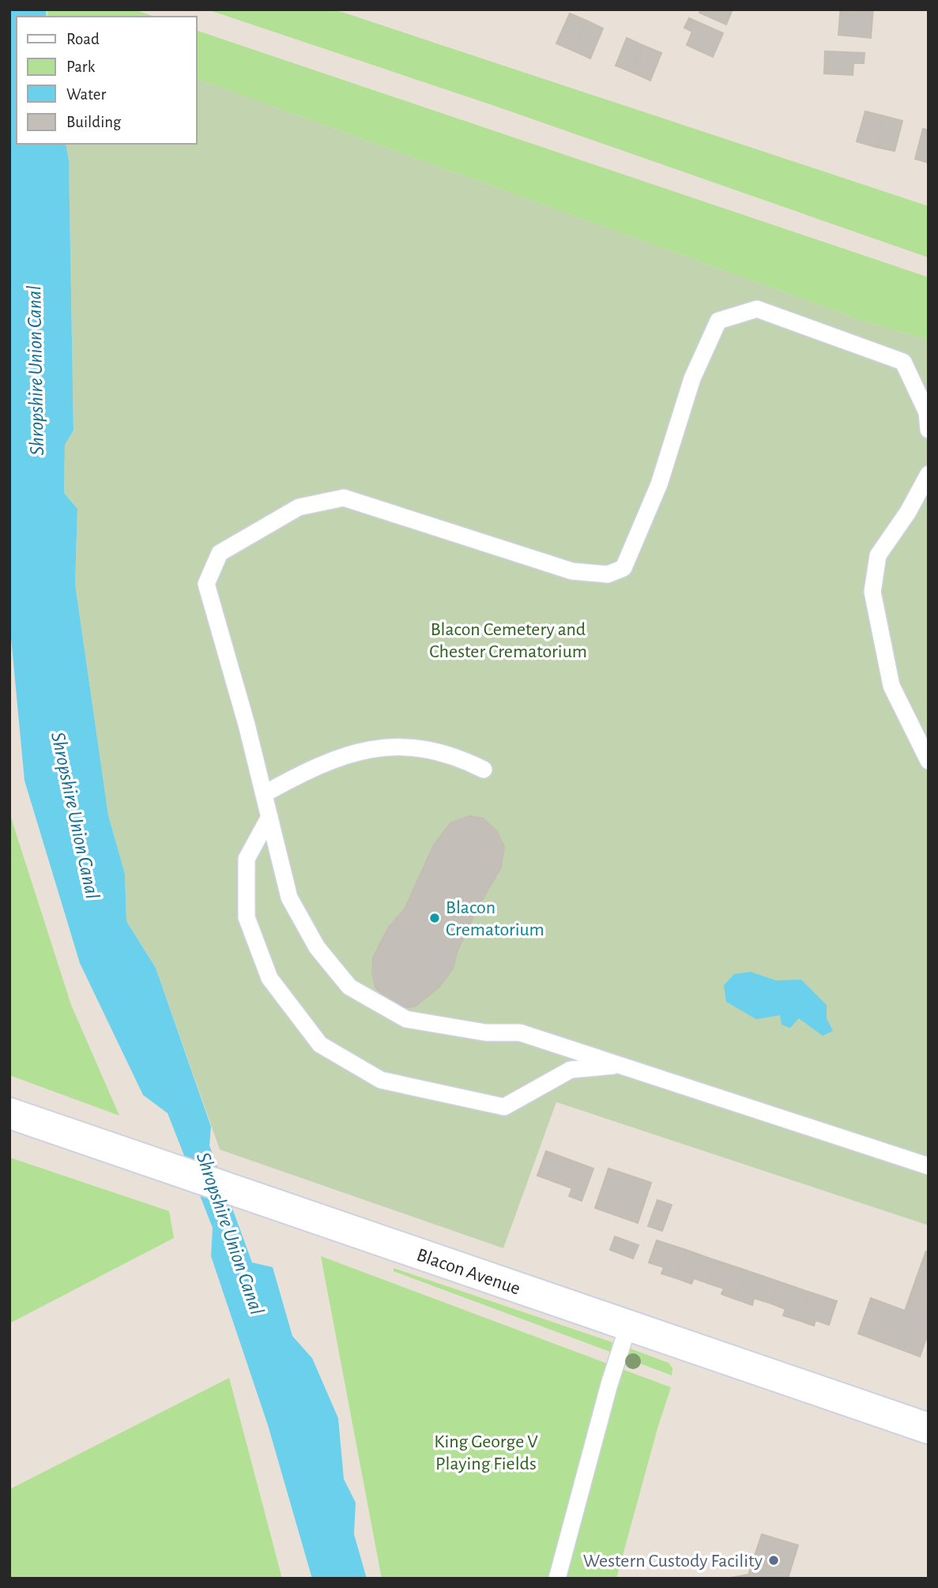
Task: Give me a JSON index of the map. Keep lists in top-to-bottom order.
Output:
{
  "streets": {
    "street": ["Blacon Avenue"]
  },
  "water": ["Shropshire Union Canal"],
  "parks": ["Blacon Cemetery and Chester Crematorium", "King George V Playing Fields"],
  "places": ["Blacon Crematorium", "Western Custody Facility"],
  "legend": [
    "Road",
    "Park",
    "Water",
    "Building"
  ]
}
